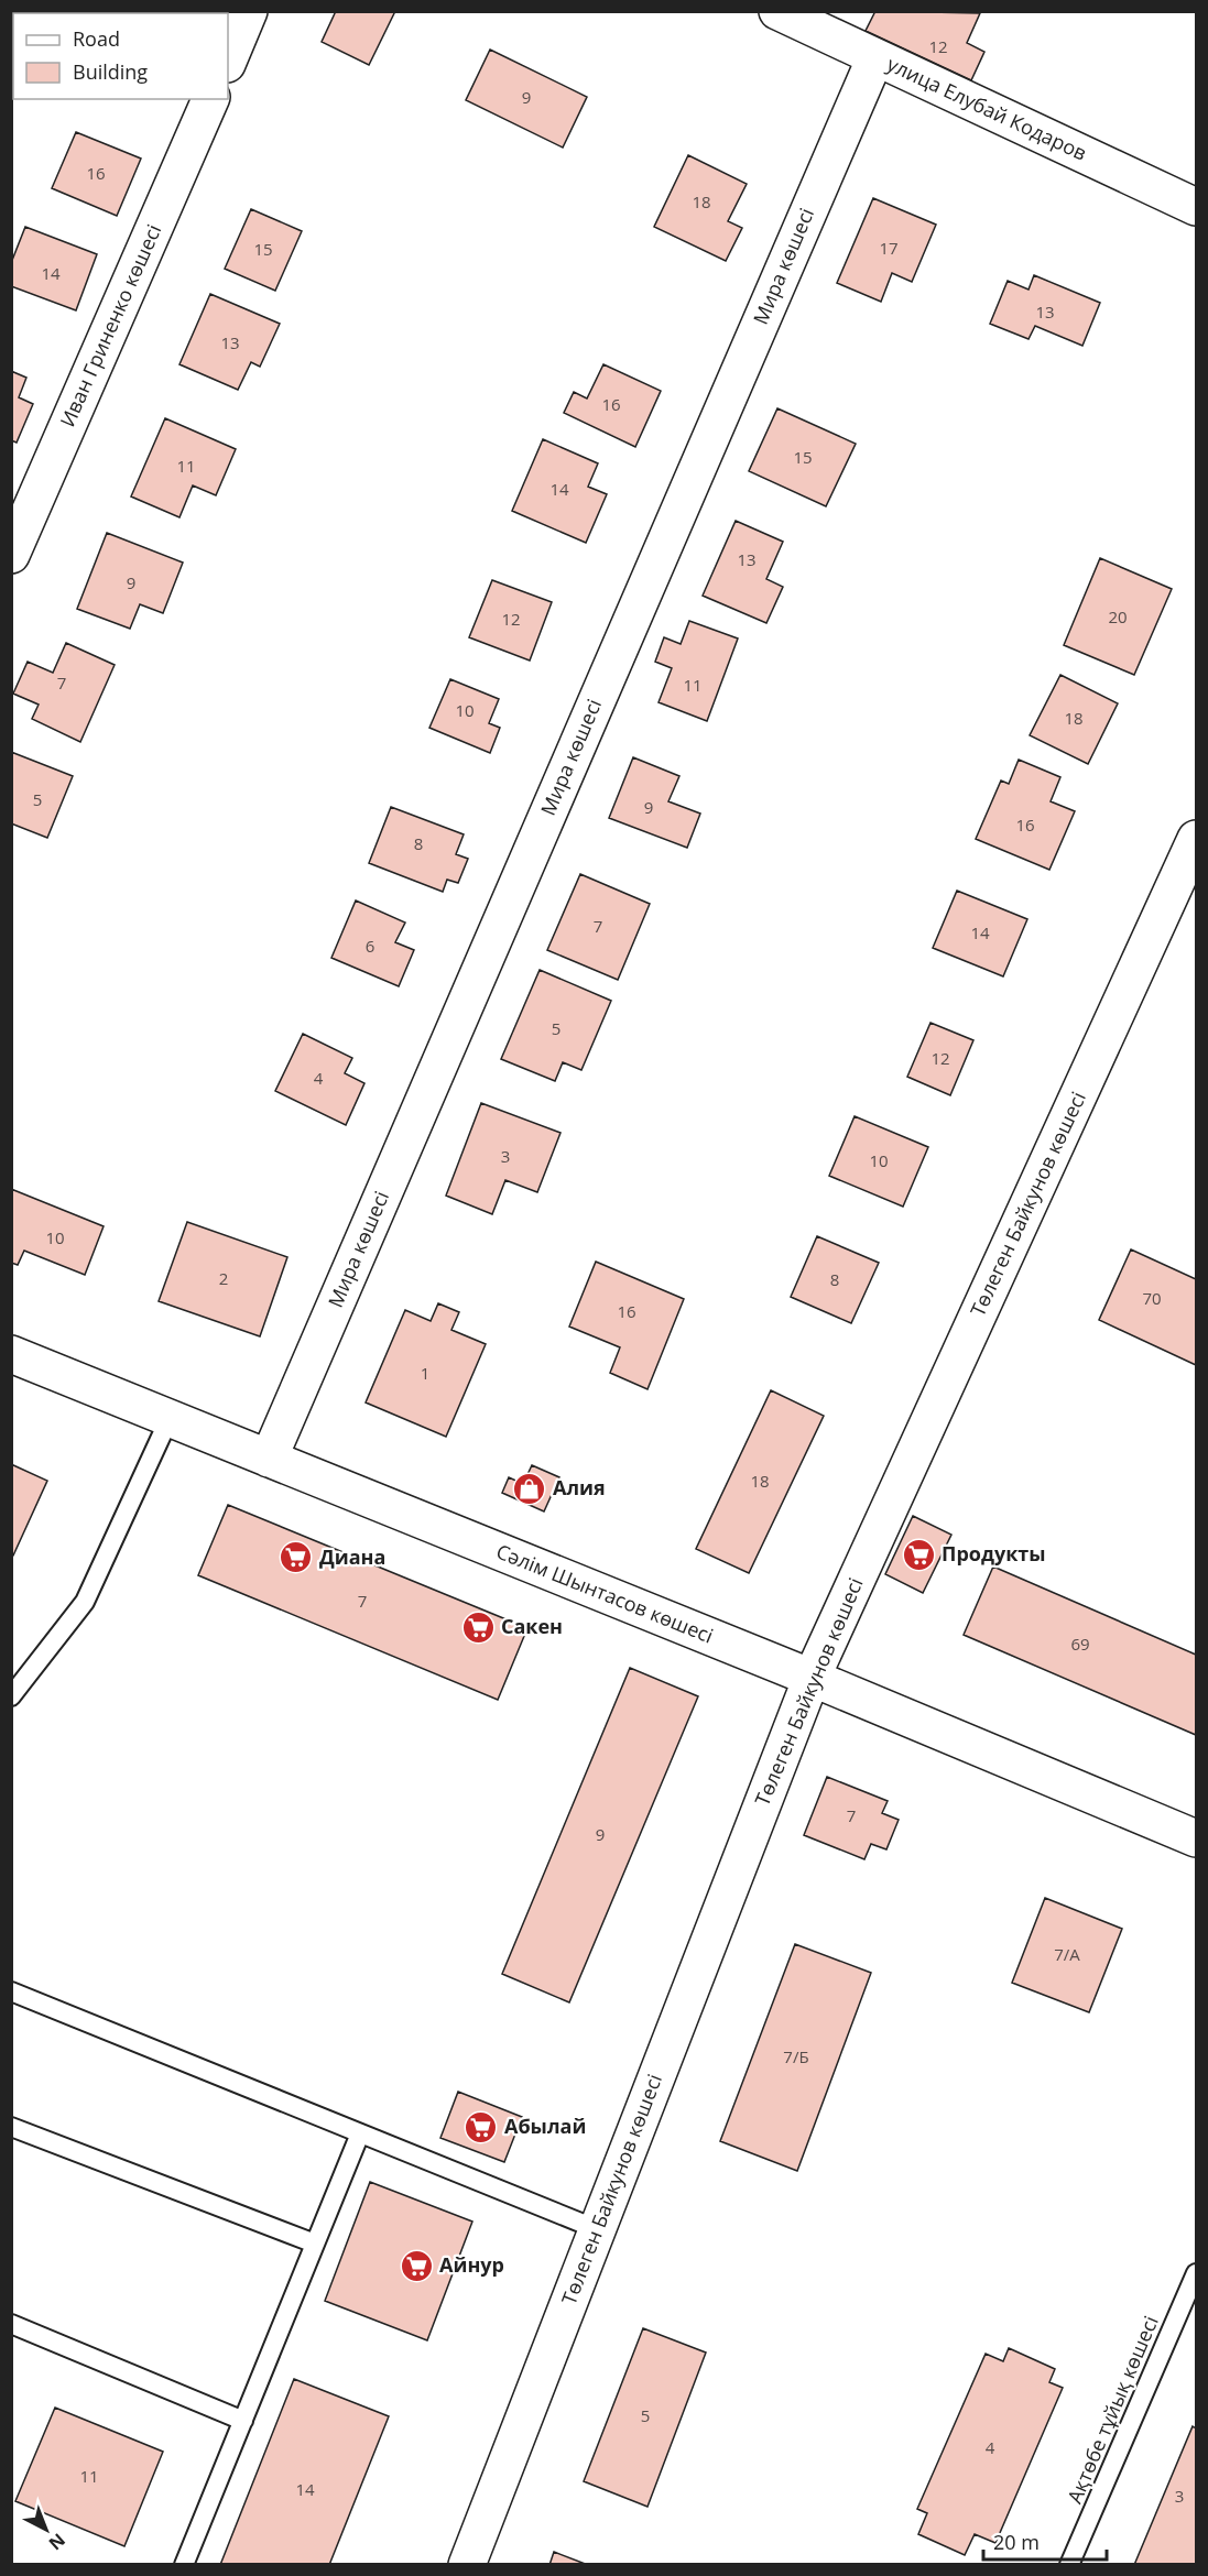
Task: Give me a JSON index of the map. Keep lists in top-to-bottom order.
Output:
{
  "streets": {
    "street": [
      "улица Елубай Кодаров",
      "Мира көшесі",
      "Иван Гриненко көшесі",
      "Төлеген Байкунов көшесі",
      "Сәлім Шынтасов көшесі"
    ],
    "lane": ["Ақтөбе тұйық көшесі"]
  },
  "crossings": [
    ["улица Елубай Кодаров", "Мира көшесі"],
    ["Мира көшесі", "Сәлім Шынтасов көшесі"],
    ["Төлеген Байкунов көшесі", "Сәлім Шынтасов көшесі"]
  ],
  "places": {
    "shop": ["Алия"],
    "supermarket": [
      "Продукты",
      "Диана",
      "Сакен",
      "Абылай",
      "Айнур"
    ]
  },
  "house_numbers": [
    "12",
    "9",
    "16",
    "18",
    "17",
    "15",
    "14",
    "13",
    "13",
    "16",
    "15",
    "11",
    "14",
    "13",
    "9",
    "20",
    "12",
    "7",
    "11",
    "10",
    "18",
    "5",
    "9",
    "16",
    "8",
    "7",
    "14",
    "6",
    "5",
    "12",
    "4",
    "3",
    "10",
    "10",
    "2",
    "8",
    "70",
    "16",
    "1",
    "18",
    "7",
    "69",
    "7",
    "9",
    "7/А",
    "7/Б",
    "5",
    "4",
    "11",
    "14",
    "3"
  ],
  "legend": ["Road", "Building"],
  "scale_bar": "20 m",
  "north": "bottom right"
}
